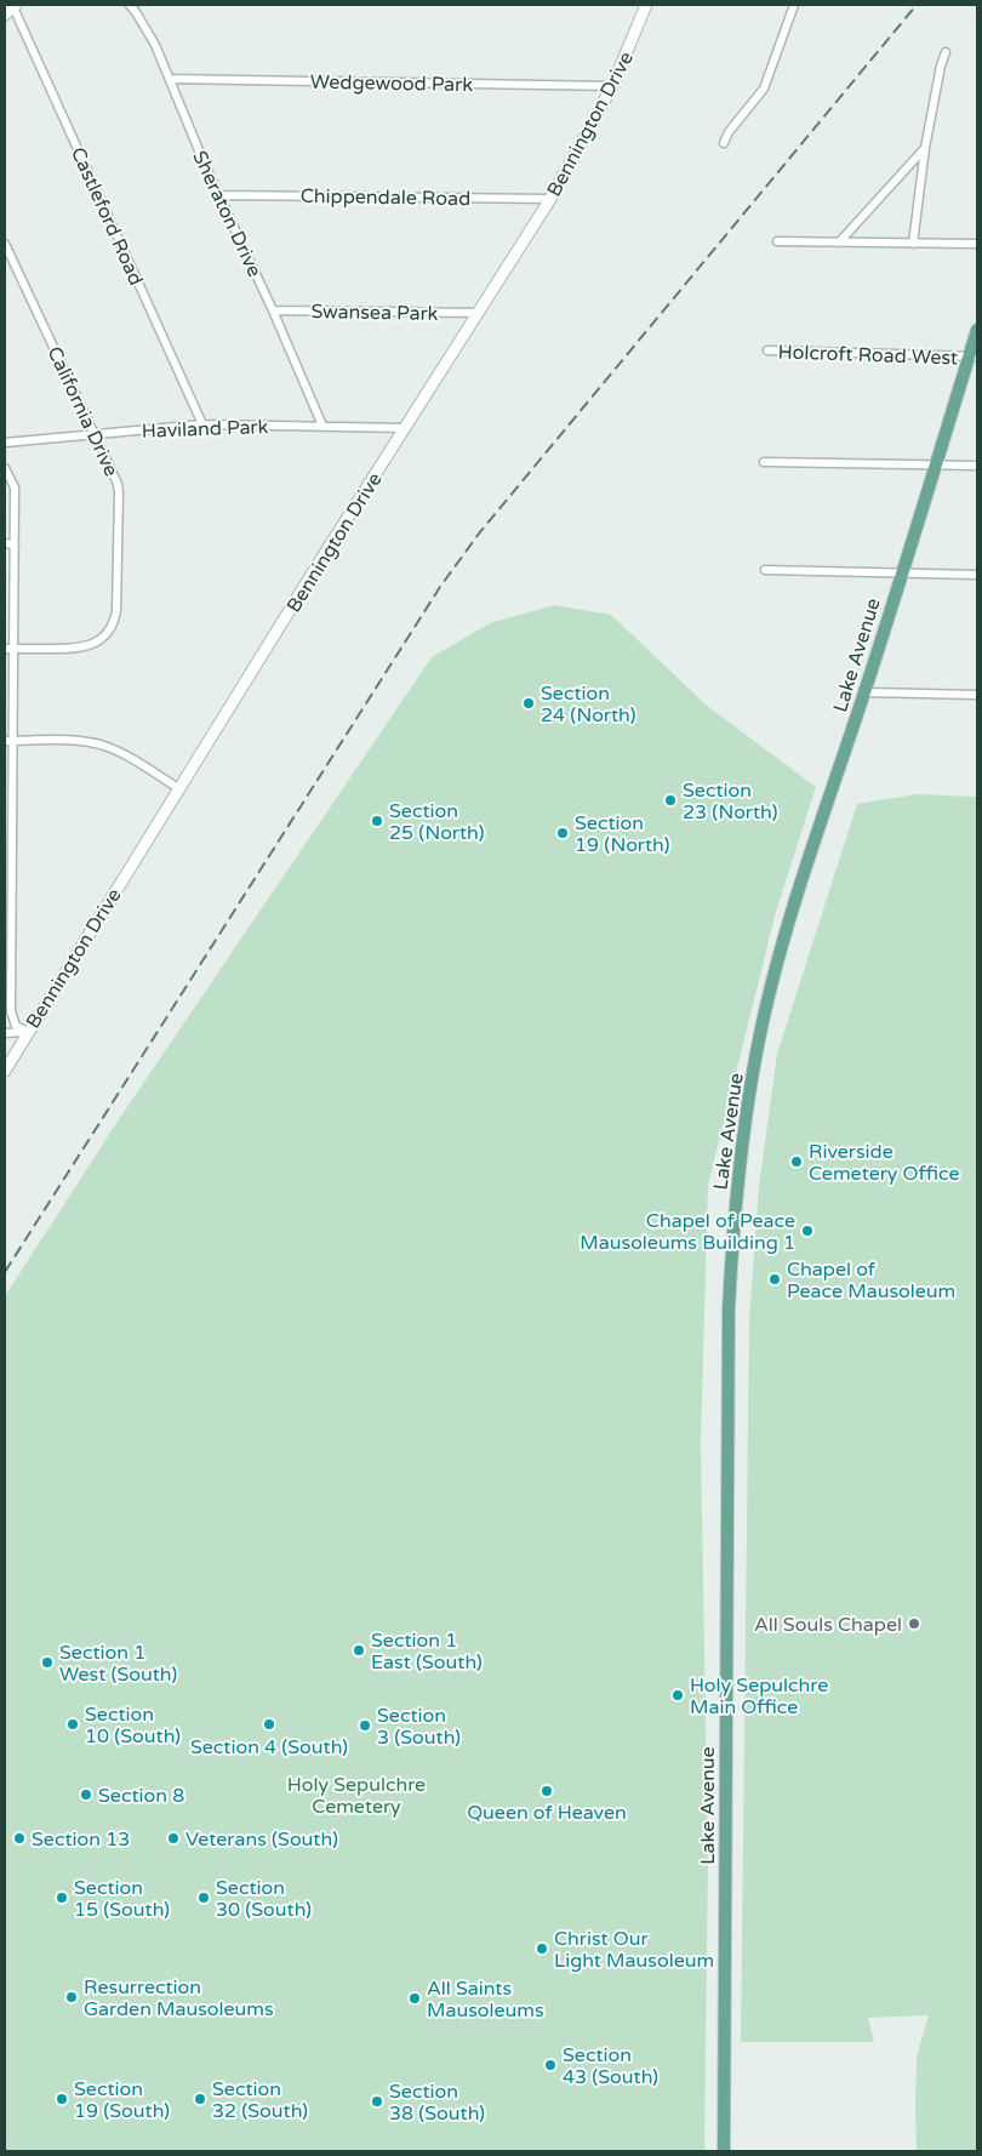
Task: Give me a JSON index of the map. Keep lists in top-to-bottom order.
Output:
{
  "streets": {
    "main road": ["Lake Avenue"],
    "street": [
      "Wedgewood Park",
      "Bennington Drive",
      "Chippendale Road",
      "Sheraton Drive",
      "Castleford Road",
      "Swansea Park",
      "Holcroft Road West",
      "California Drive",
      "Haviland Park"
    ]
  },
  "crossings": [
    ["Wedgewood Park", "Bennington Drive"],
    ["Wedgewood Park", "Sheraton Drive"],
    ["Bennington Drive", "Chippendale Road"],
    ["Bennington Drive", "Swansea Park"],
    ["Bennington Drive", "Haviland Park"],
    ["Chippendale Road", "Sheraton Drive"],
    ["Sheraton Drive", "Swansea Park"],
    ["Sheraton Drive", "Haviland Park"],
    ["Castleford Road", "Haviland Park"],
    ["Holcroft Road West", "Lake Avenue"],
    ["California Drive", "Haviland Park"]
  ],
  "parks": ["Holy Sepulchre Cemetery"],
  "places": [
    "Section 24 (North)",
    "Section 23 (North)",
    "Section 25 (North)",
    "Section 19 (North)",
    "Riverside Cemetery Office",
    "Chapel of Peace Mausoleums Building 1",
    "Chapel of Peace Mausoleum",
    "All Souls Chapel",
    "Section 1 East (South)",
    "Section 1 West (South)",
    "Holy Sepulchre Main Office",
    "Section 10 (South)",
    "Section 4 (South)",
    "Section 3 (South)",
    "Queen of Heaven",
    "Section 8",
    "Section 13",
    "Veterans (South)",
    "Section 15 (South)",
    "Section 30 (South)",
    "Christ Our Light Mausoleum",
    "Resurrection Garden Mausoleums",
    "All Saints Mausoleums",
    "Section 43 (South)",
    "Section 19 (South)",
    "Section 32 (South)",
    "Section 38 (South)"
  ]
}
